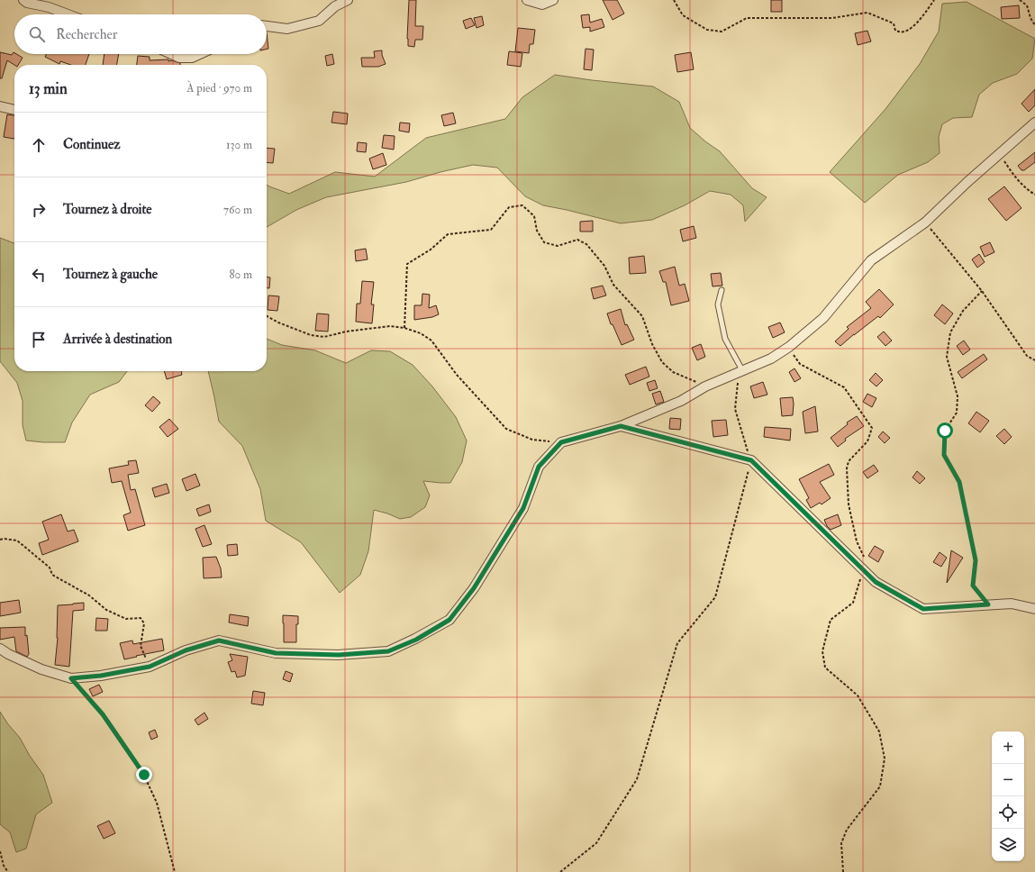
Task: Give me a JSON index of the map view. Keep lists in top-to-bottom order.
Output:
{
  "page": {
    "search": "Rechercher",
    "heading": ["13 min", "À pied · 970 m"],
    "list": [
      ["Continuez", "130 m"],
      ["Tournez à droite", "760 m"],
      ["Tournez à gauche", "80 m"],
      "Arrivée à destination"
    ],
    "map_buttons": ["+", "−"]
  }
}
